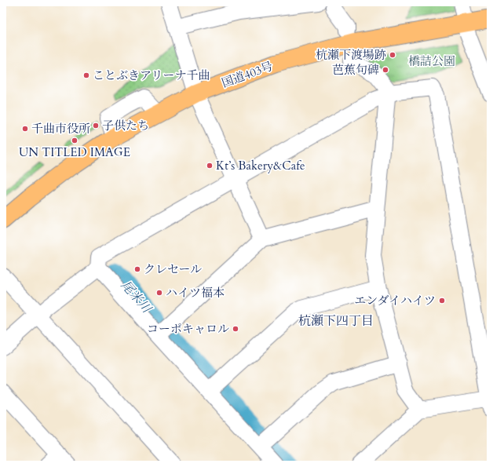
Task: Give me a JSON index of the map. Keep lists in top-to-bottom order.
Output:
{
  "streets": {
    "highway": ["国道403号"]
  },
  "districts": ["杭瀬下四丁目"],
  "water": ["尾米川"],
  "parks": ["橋詰公園"],
  "places": [
    "杭瀬下渡場跡",
    "芭蕉句碑",
    "ことぶきアリーナ千曲",
    "子供たち",
    "千曲市役所",
    "UN TITLED IMAGE",
    "Kt’s Bakery&Cafe",
    "クレセール",
    "ハイツ福本",
    "エンダイハイツ",
    "コーポキャロル"
  ]
}
